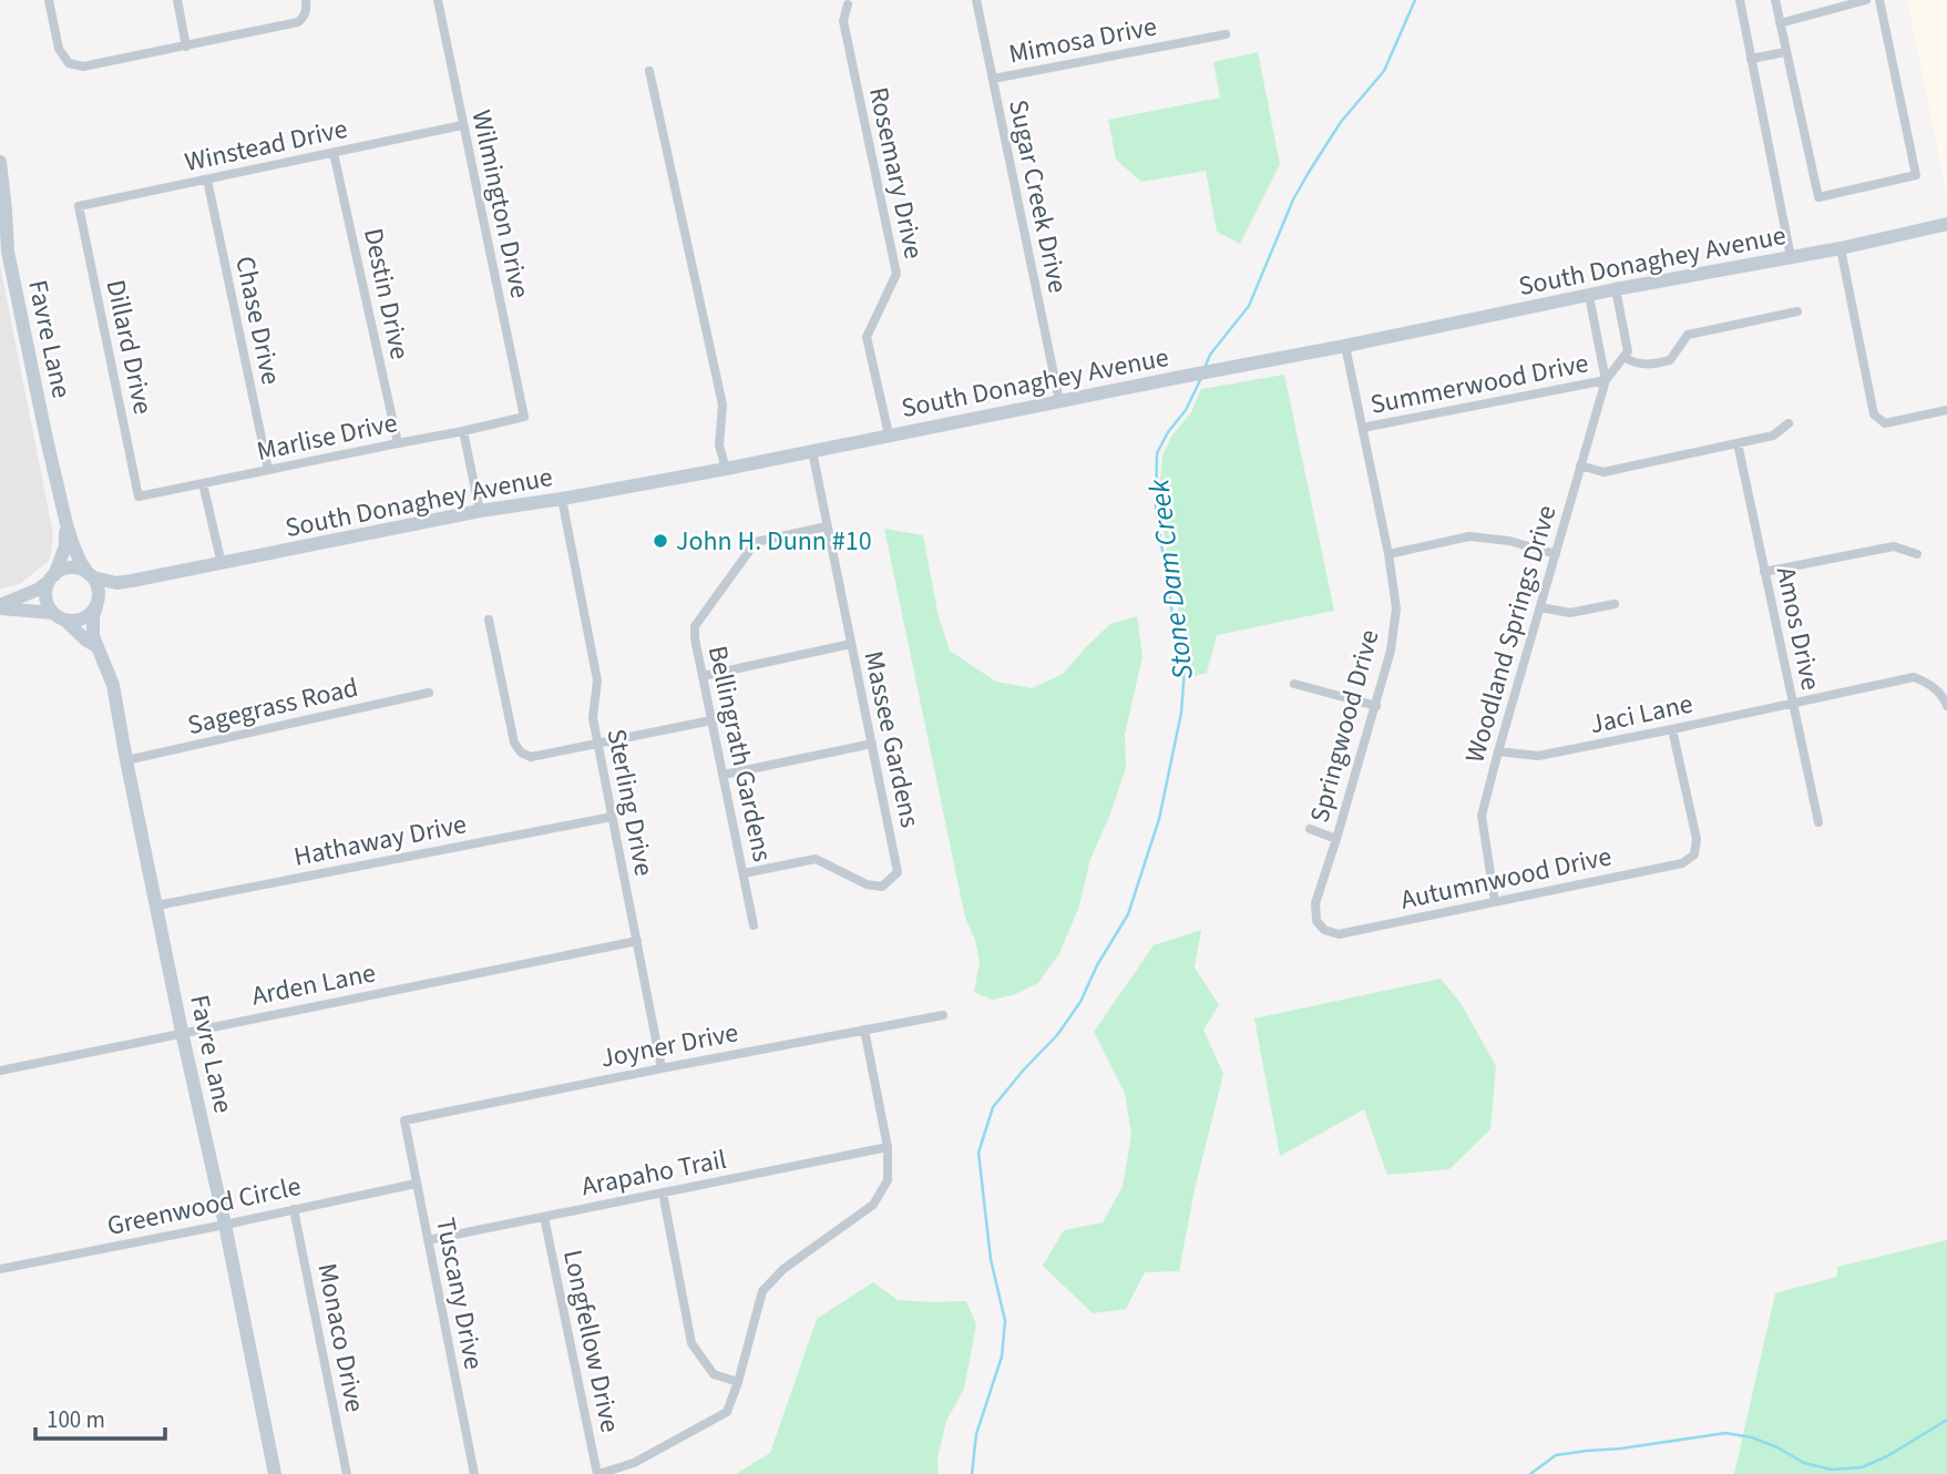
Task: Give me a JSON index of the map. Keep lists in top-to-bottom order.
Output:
{
  "streets": {
    "street": [
      "Mimosa Drive",
      "Winstead Drive",
      "Rosemary Drive",
      "Sugar Creek Drive",
      "Wilmington Drive",
      "South Donaghey Avenue",
      "Destin Drive",
      "Chase Drive",
      "Favre Lane",
      "Dillard Drive",
      "Summerwood Drive",
      "Marlise Drive",
      "Amos Drive",
      "Woodland Springs Drive",
      "Sagegrass Road",
      "Jaci Lane",
      "Springwood Drive",
      "Massee Gardens",
      "Bellingrath Gardens",
      "Sterling Drive",
      "Hathaway Drive",
      "Autumnwood Drive",
      "Arden Lane",
      "Joyner Drive",
      "Arapaho Trail",
      "Greenwood Circle",
      "Tuscany Drive",
      "Monaco Drive",
      "Longfellow Drive"
    ]
  },
  "crossings": [
    ["Mimosa Drive", "Sugar Creek Drive"],
    ["Winstead Drive", "Wilmington Drive"],
    ["Winstead Drive", "Destin Drive"],
    ["Winstead Drive", "Chase Drive"],
    ["Winstead Drive", "Dillard Drive"],
    ["Rosemary Drive", "South Donaghey Avenue"],
    ["Sugar Creek Drive", "South Donaghey Avenue"],
    ["Wilmington Drive", "Marlise Drive"],
    ["South Donaghey Avenue", "Favre Lane"],
    ["South Donaghey Avenue", "Woodland Springs Drive"],
    ["South Donaghey Avenue", "Springwood Drive"],
    ["South Donaghey Avenue", "Massee Gardens"],
    ["South Donaghey Avenue", "Sterling Drive"],
    ["Destin Drive", "Marlise Drive"],
    ["Chase Drive", "Marlise Drive"],
    ["Favre Lane", "Sagegrass Road"],
    ["Favre Lane", "Hathaway Drive"],
    ["Favre Lane", "Arden Lane"],
    ["Favre Lane", "Greenwood Circle"],
    ["Dillard Drive", "Marlise Drive"],
    ["Summerwood Drive", "Woodland Springs Drive"],
    ["Summerwood Drive", "Springwood Drive"],
    ["Amos Drive", "Jaci Lane"],
    ["Woodland Springs Drive", "Jaci Lane"],
    ["Woodland Springs Drive", "Autumnwood Drive"],
    ["Jaci Lane", "Autumnwood Drive"],
    ["Springwood Drive", "Autumnwood Drive"],
    ["Massee Gardens", "Bellingrath Gardens"],
    ["Sterling Drive", "Hathaway Drive"],
    ["Sterling Drive", "Arden Lane"],
    ["Sterling Drive", "Joyner Drive"],
    ["Joyner Drive", "Tuscany Drive"],
    ["Arapaho Trail", "Tuscany Drive"],
    ["Arapaho Trail", "Longfellow Drive"],
    ["Greenwood Circle", "Tuscany Drive"],
    ["Greenwood Circle", "Monaco Drive"]
  ],
  "water": ["Stone Dam Creek"],
  "places": ["John H. Dunn #10"],
  "scale_bar": "100 m"
}
